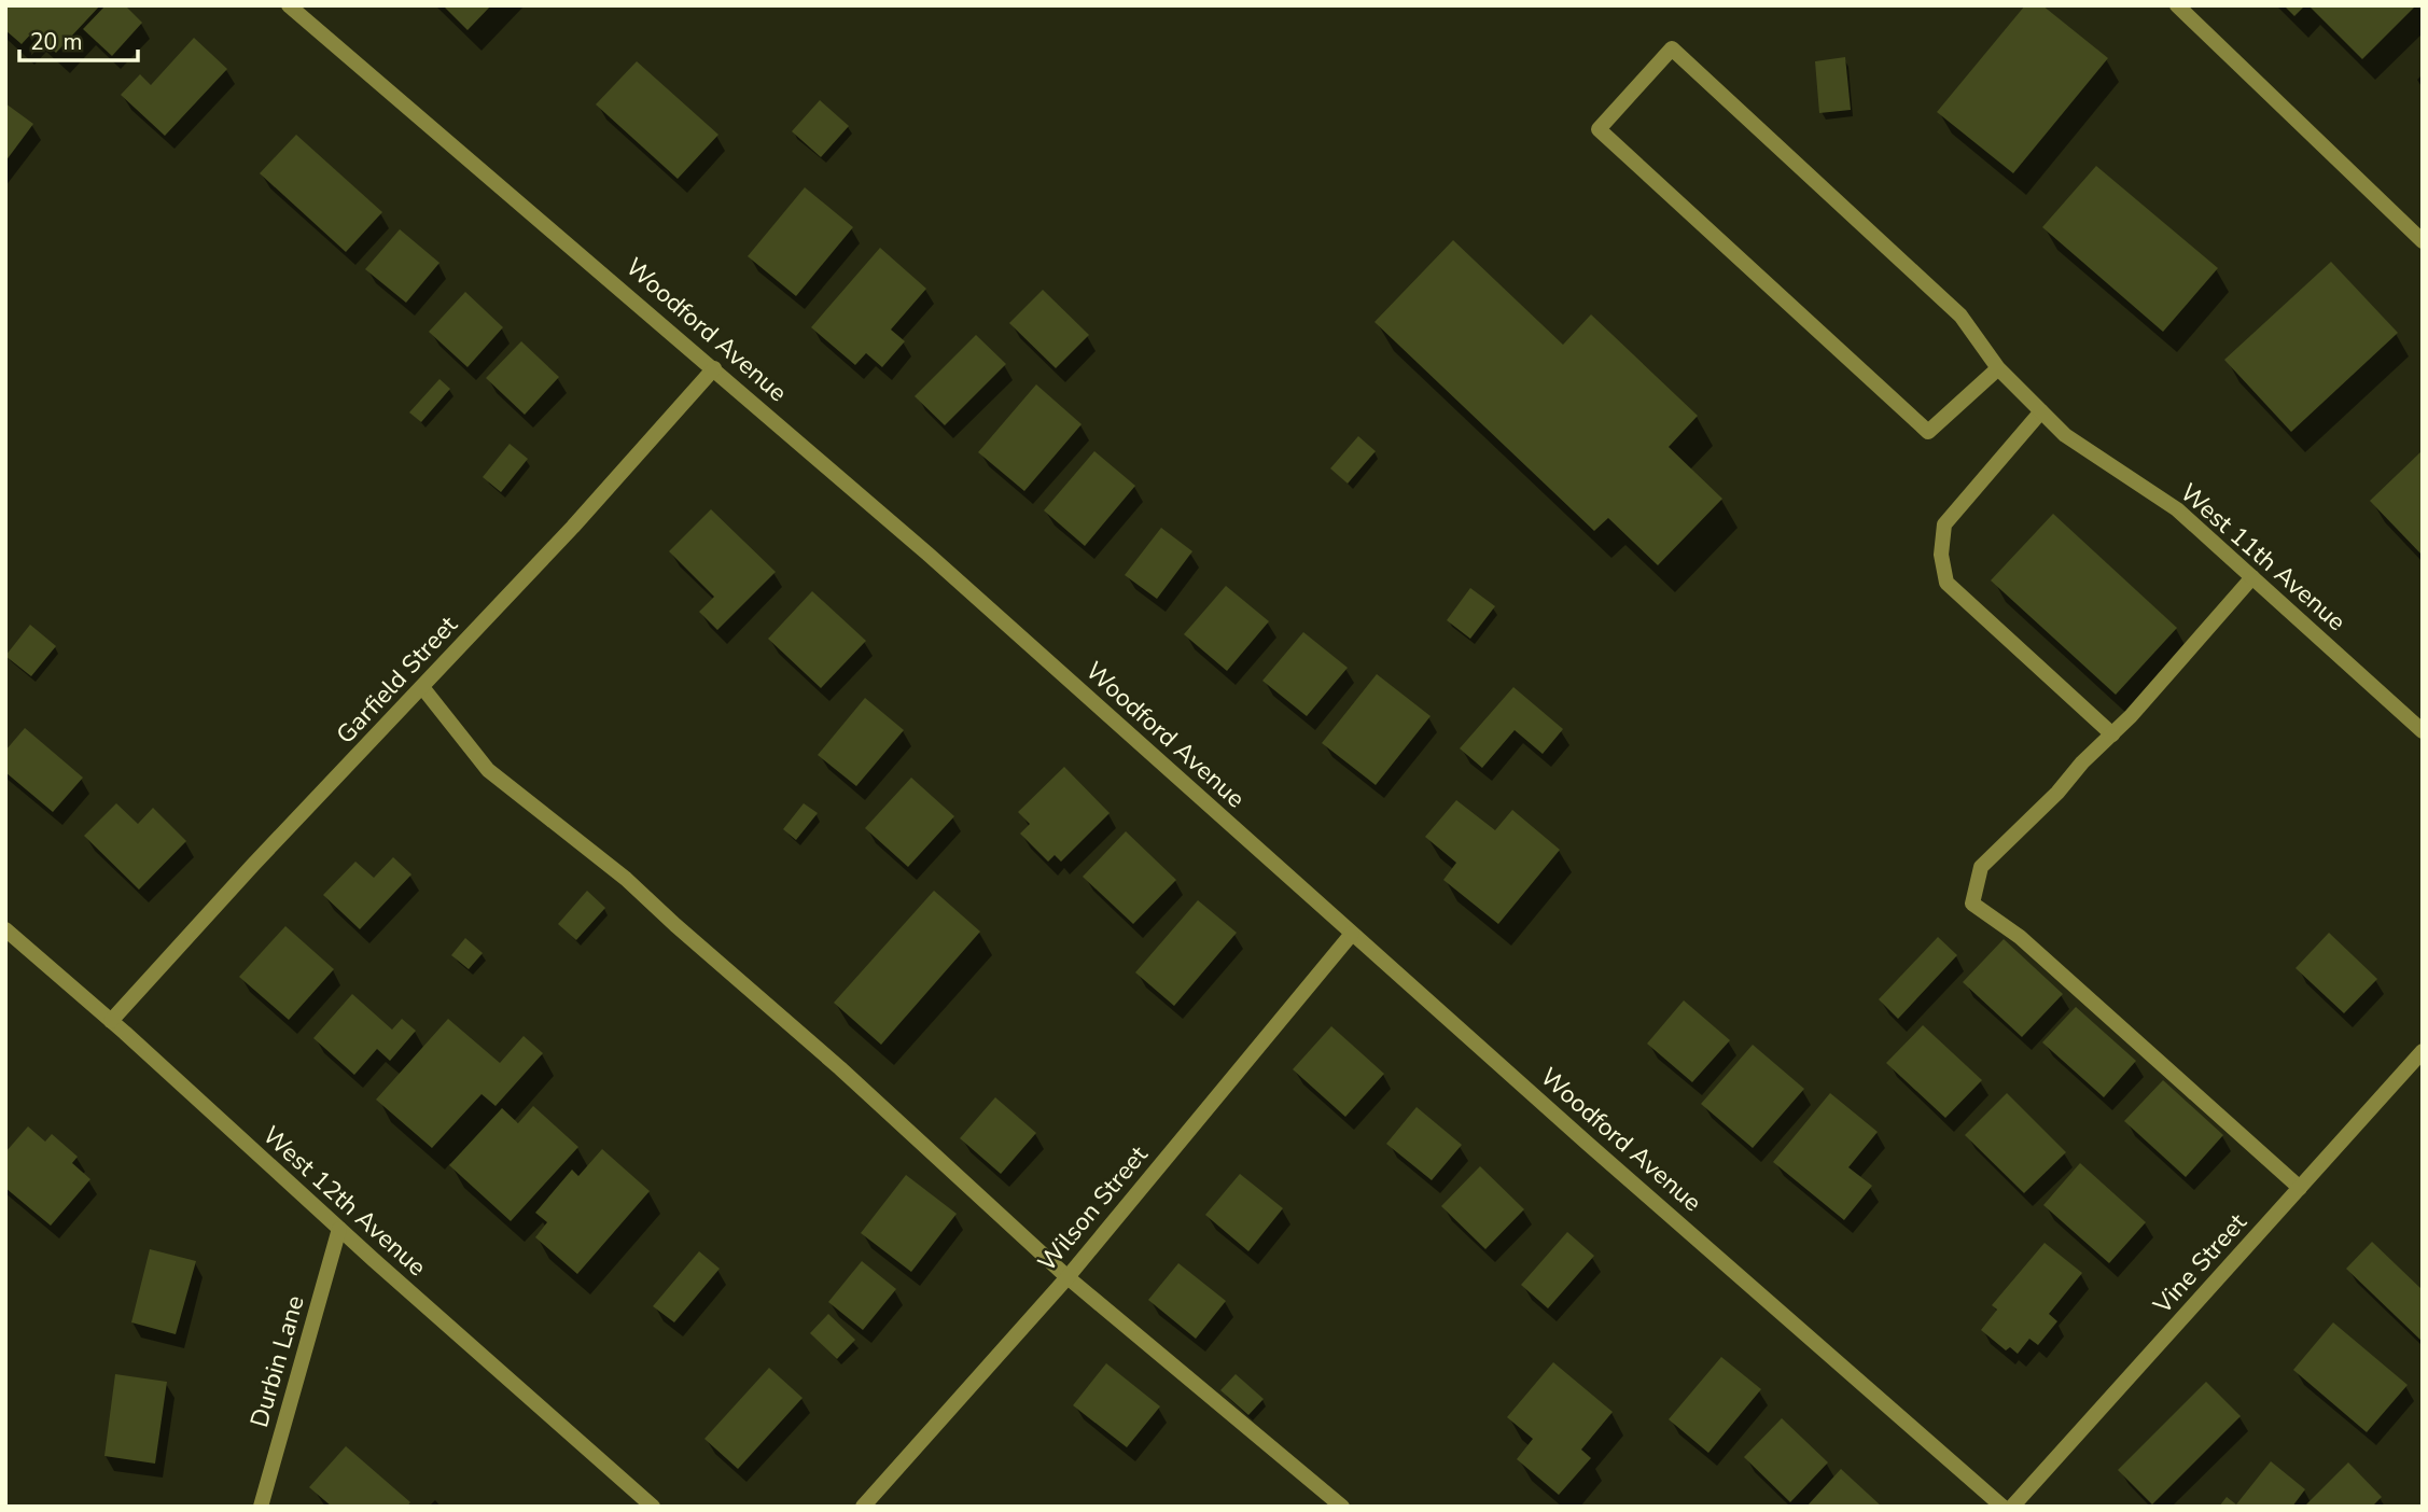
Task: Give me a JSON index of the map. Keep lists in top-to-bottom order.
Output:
{
  "streets": {
    "street": [
      "Woodford Avenue",
      "West 11th Avenue",
      "Garfield Street",
      "West 12th Avenue",
      "Wilson Street",
      "Vine Street",
      "Durbin Lane"
    ]
  },
  "crossings": [
    ["Woodford Avenue", "Garfield Street"],
    ["Woodford Avenue", "Wilson Street"],
    ["Garfield Street", "West 12th Avenue"],
    ["West 12th Avenue", "Durbin Lane"]
  ],
  "scale_bar": "20 m"
}
